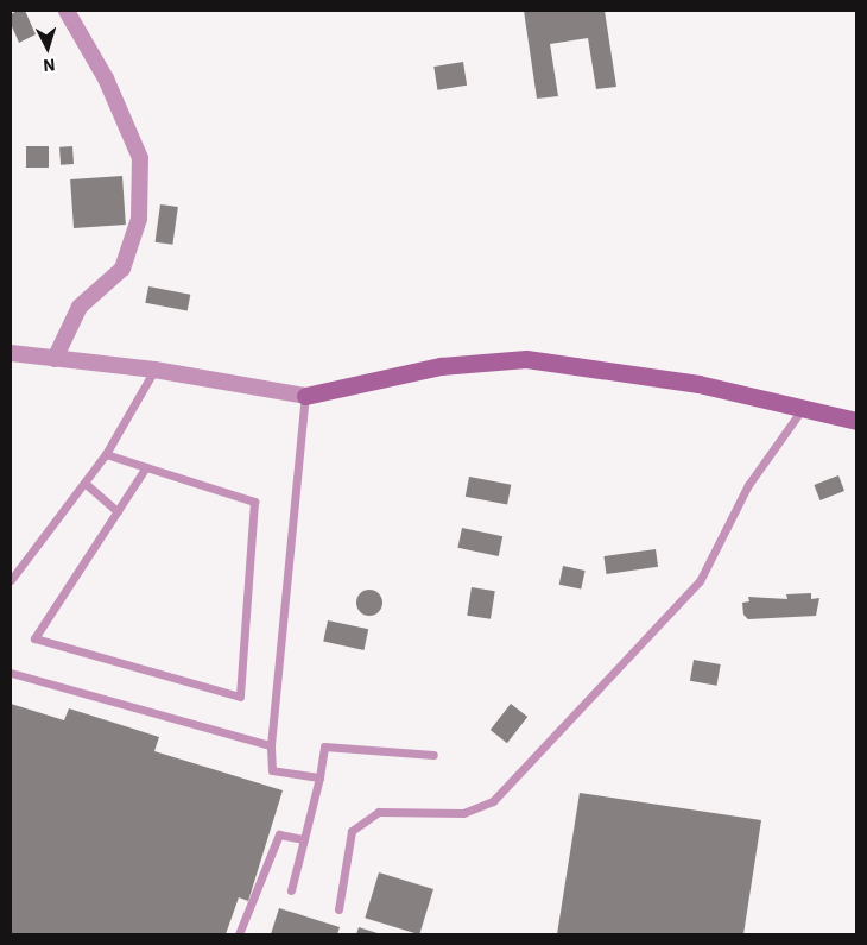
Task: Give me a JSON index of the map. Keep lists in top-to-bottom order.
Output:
{
  "north": "bottom"
}
